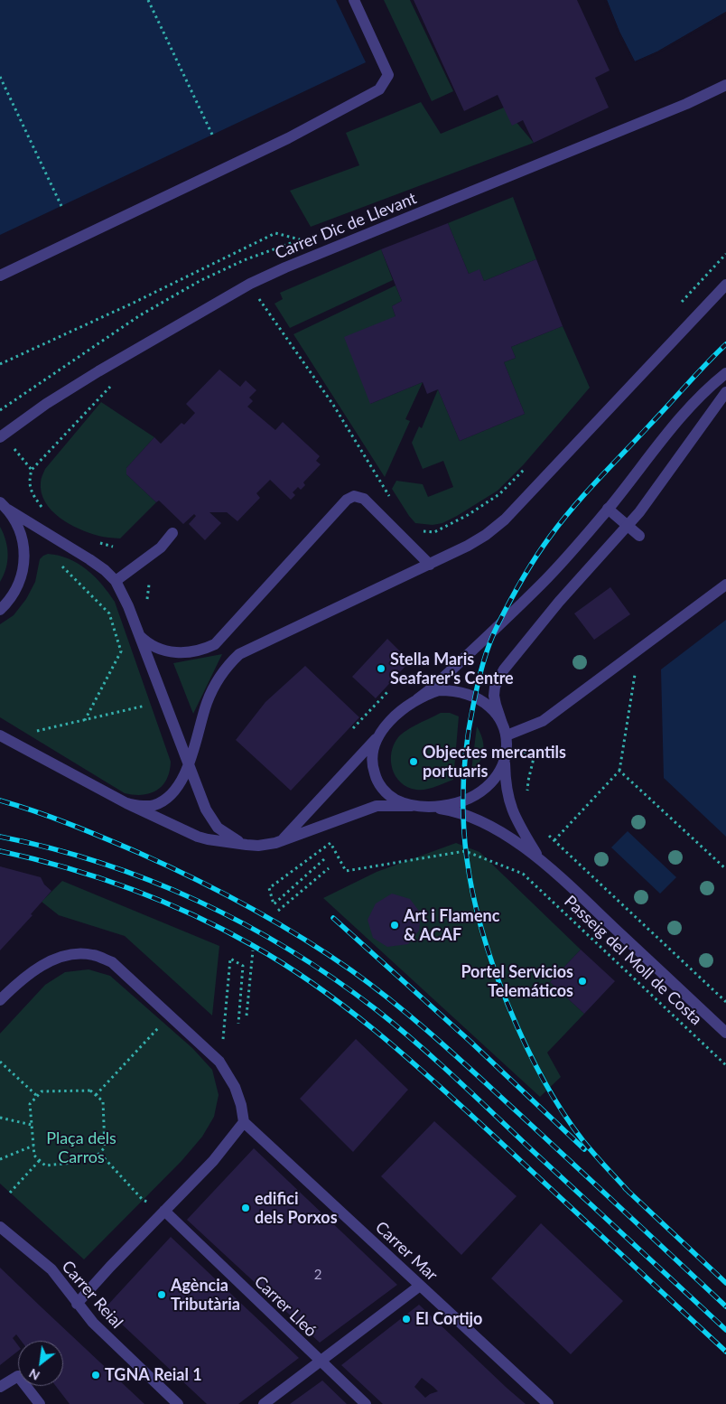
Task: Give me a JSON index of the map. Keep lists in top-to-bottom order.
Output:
{
  "streets": {
    "street": [
      "Carrer Dic de Llevant",
      "Carrer Mar",
      "Carrer Reial",
      "Carrer Lleó"
    ],
    "path": ["Passeig del Moll de Costa"]
  },
  "parks": ["Plaça dels Carros"],
  "places": [
    "Stella Maris Seafarer’s Centre",
    "Objectes mercantils portuaris",
    "Art i Flamenc & ACAF",
    "Portel Servicios Telemáticos",
    "edifici dels Porxos",
    "Agència Tributària",
    "El Cortijo",
    "TGNA Reial 1"
  ],
  "house_numbers": ["2"],
  "north": "bottom left"
}
